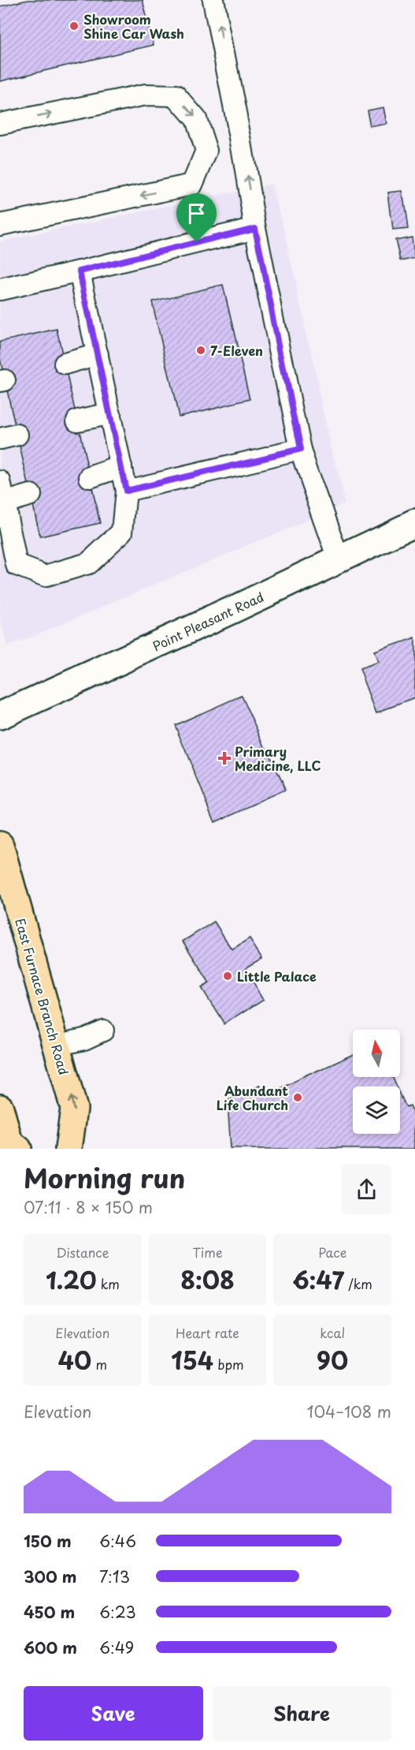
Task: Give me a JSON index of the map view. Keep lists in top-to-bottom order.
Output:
{
  "streets": {
    "main road": ["East Furnace Branch Road"],
    "street": ["Point Pleasant Road"]
  },
  "places": {
    "other": [
      "Showroom Shine Car Wash",
      "7-Eleven",
      "Little Palace",
      "Abundant Life Church"
    ],
    "health": ["Primary Medicine, LLC"]
  },
  "north": "top",
  "page": {
    "heading": ["Morning run", "07:11 · 8 × 150 m"],
    "stats": [
      ["Distance", "1.20 km"],
      ["Time", "8:08"],
      ["Pace", "6:47 /km"],
      ["Elevation", "40 m"],
      ["Heart rate", "154 bpm"],
      ["kcal", "90"]
    ],
    "chart": ["Elevation", "104–108 m"],
    "list": [
      {
        "name": "150 m",
        "note": "6:46"
      },
      {
        "name": "300 m",
        "note": "7:13"
      },
      {
        "name": "450 m",
        "note": "6:23"
      },
      {
        "name": "600 m",
        "note": "6:49"
      }
    ],
    "buttons": ["Save", "Share"]
  }
}
